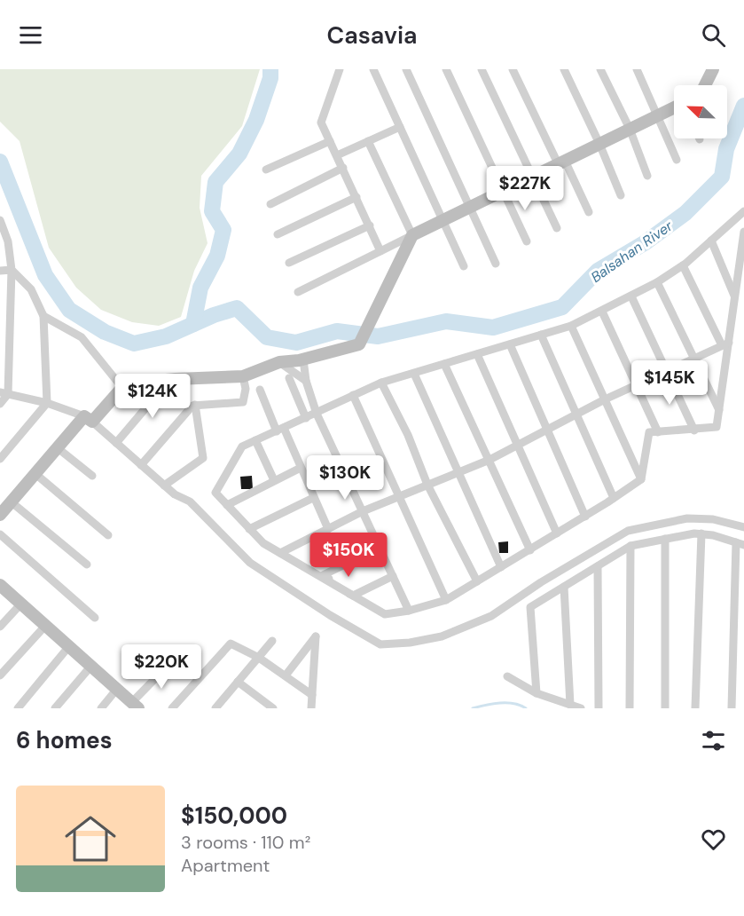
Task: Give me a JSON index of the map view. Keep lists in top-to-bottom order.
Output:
{
  "water": ["Balsahan River"],
  "north": "top left",
  "page": {
    "header": "Casavia",
    "price": [
      "$227K",
      "$145K",
      "$124K",
      "$130K",
      "$150K",
      "$220K"
    ],
    "heading": "6 homes",
    "list": [
      {
        "name": "$150,000",
        "note": "3 rooms · 110 m² · Apartment"
      }
    ]
  }
}
